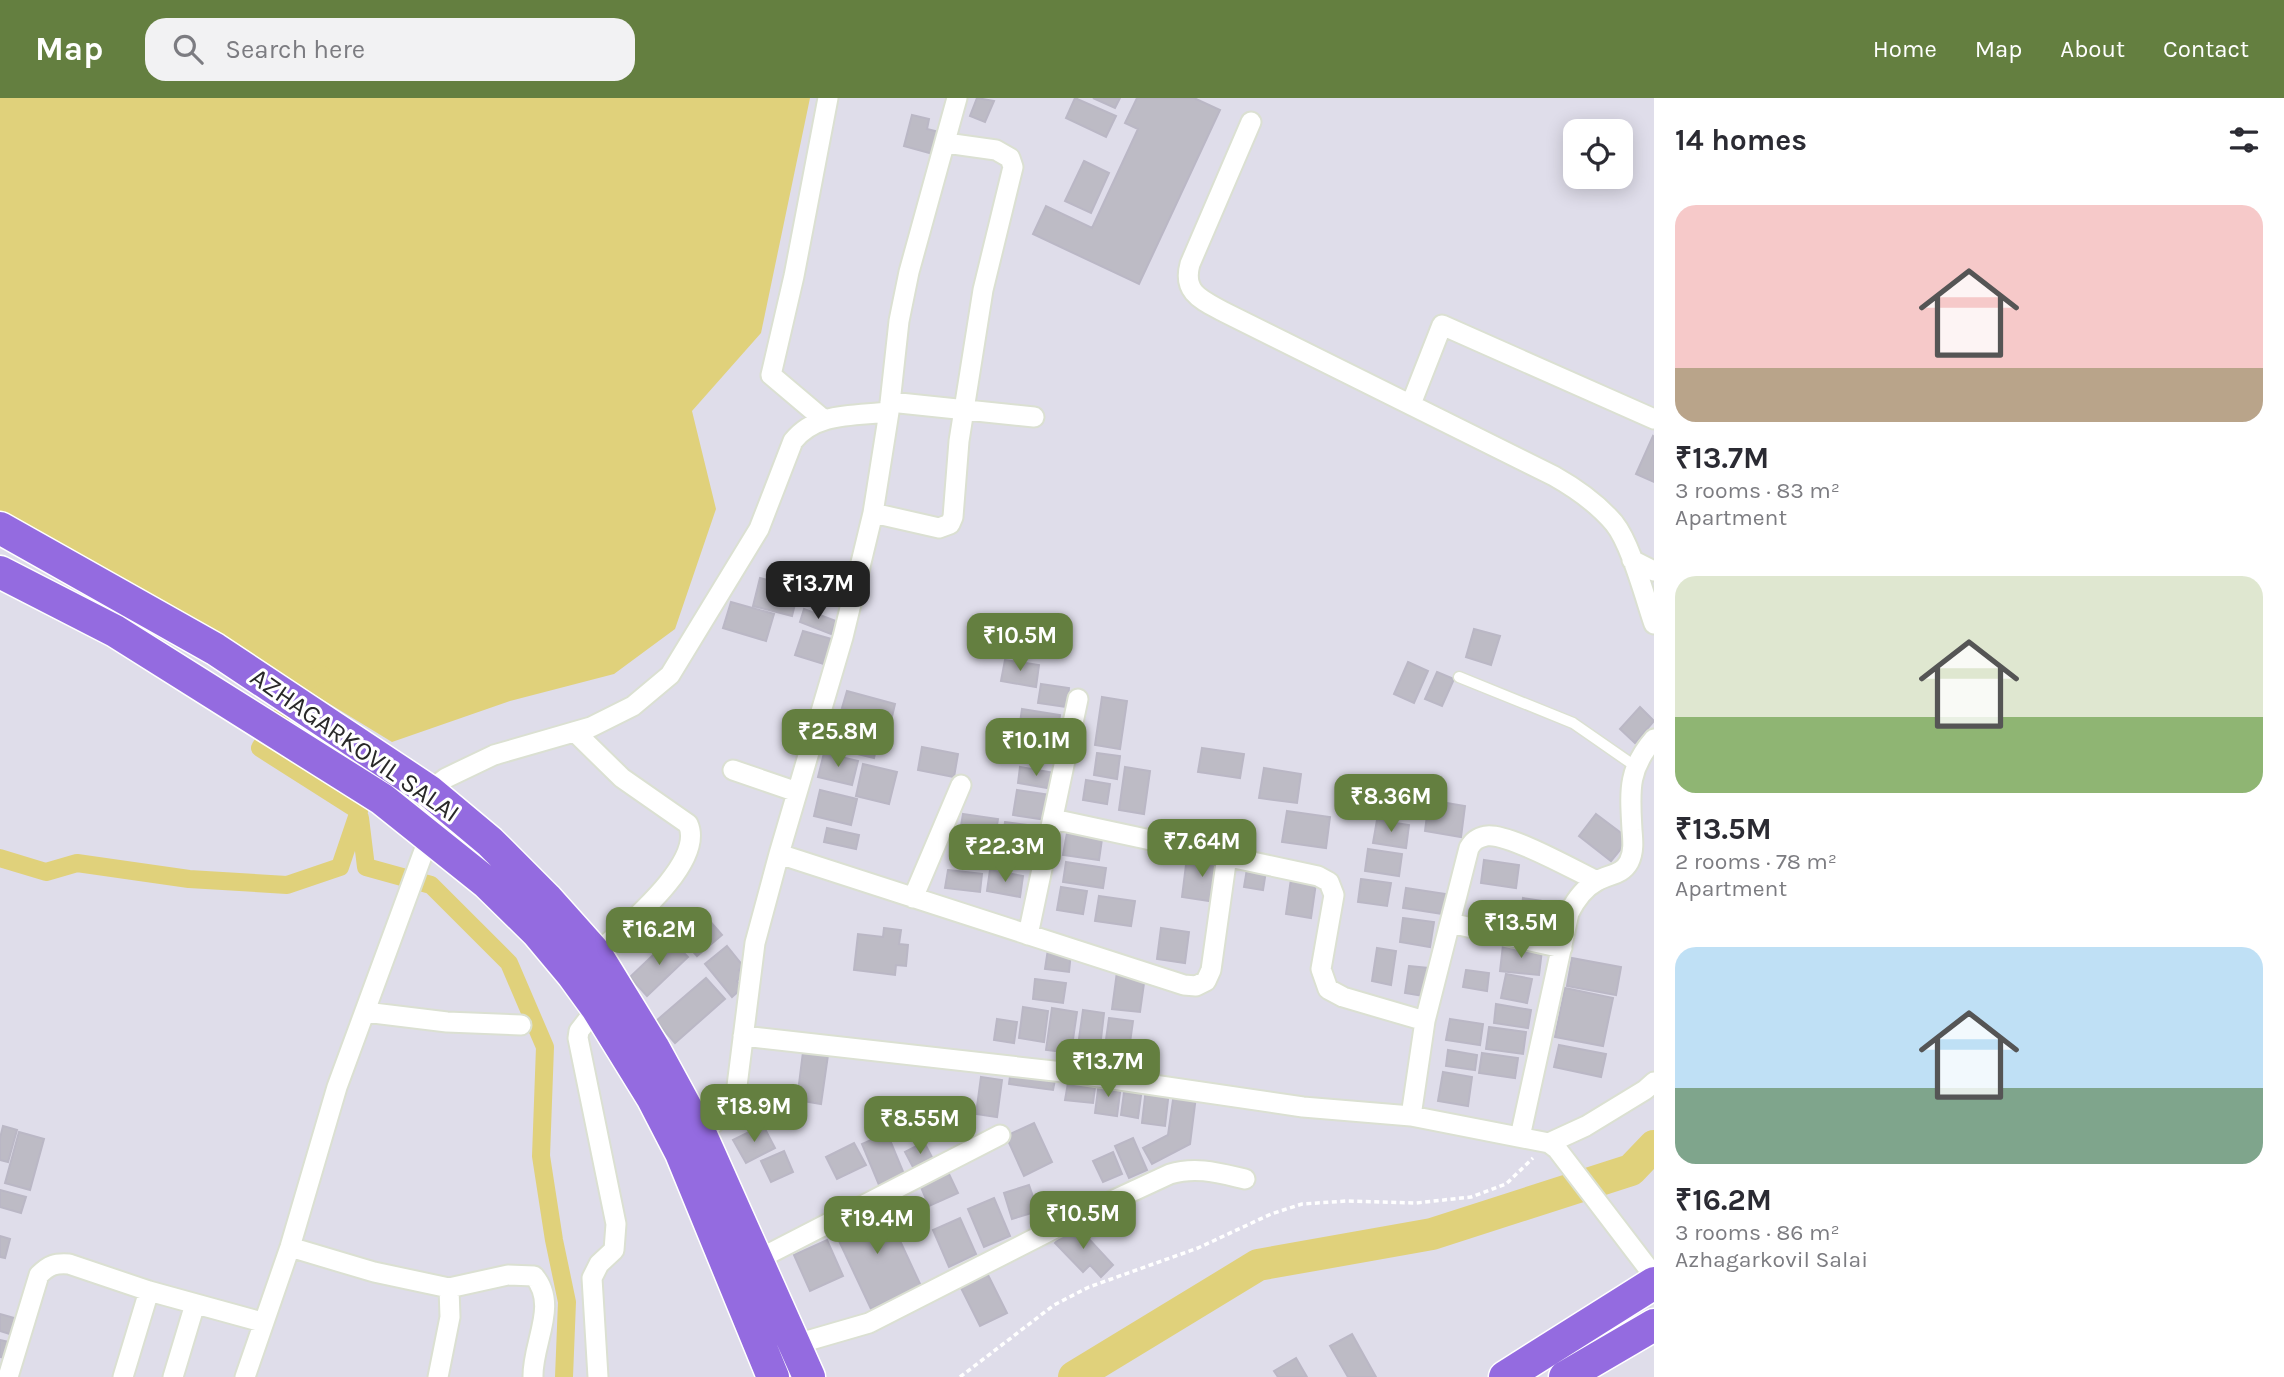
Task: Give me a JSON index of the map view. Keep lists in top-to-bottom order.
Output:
{
  "streets": {
    "main road": ["AZHAGARKOVIL SALAI"]
  },
  "page": {
    "header": "Map",
    "search": "Search here",
    "nav": [
      "Home",
      "Map",
      "About",
      "Contact"
    ],
    "heading": "14 homes",
    "list": [
      {
        "name": "₹13.7M",
        "note": "3 rooms · 83 m² · Apartment"
      },
      {
        "name": "₹13.5M",
        "note": "2 rooms · 78 m² · Apartment"
      },
      {
        "name": "₹16.2M",
        "note": "3 rooms · 86 m² · Azhagarkovil Salai"
      }
    ],
    "price": [
      "₹13.7M",
      "₹10.5M",
      "₹25.8M",
      "₹10.1M",
      "₹8.36M",
      "₹7.64M",
      "₹22.3M",
      "₹13.5M",
      "₹16.2M",
      "₹13.7M",
      "₹18.9M",
      "₹8.55M",
      "₹10.5M",
      "₹19.4M"
    ]
  }
}
